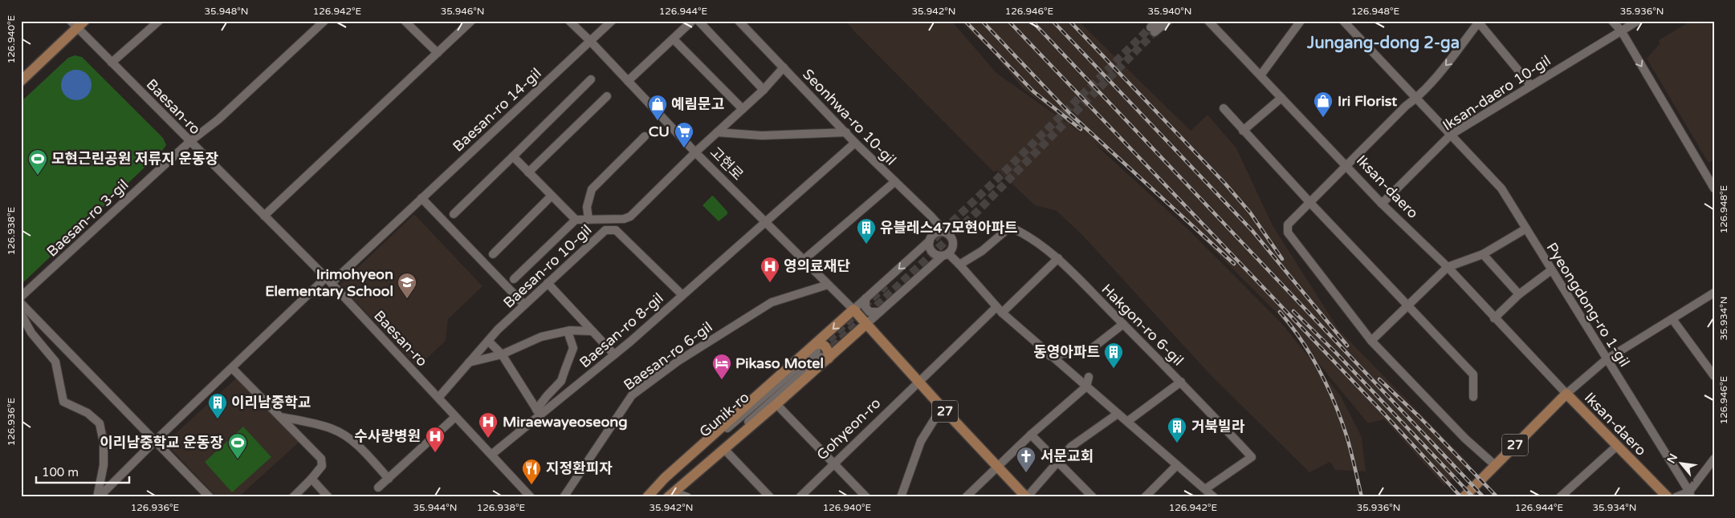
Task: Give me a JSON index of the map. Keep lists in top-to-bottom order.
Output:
{
  "streets": {
    "main road": ["고현로", "Iksan-daero", "27"],
    "street": [
      "Iksan-daero 10-gil",
      "Baesan-ro",
      "Baesan-ro 14-gil",
      "Seonhwa-ro 10-gil",
      "Baesan-ro 3-gil",
      "Baesan-ro 10-gil",
      "Pyeongdong-ro 1-gil",
      "Hakgon-ro 6-gil",
      "Baesan-ro 8-gil",
      "Baesan-ro 6-gil",
      "Gunik-ro",
      "Gohyeon-ro"
    ]
  },
  "crossings": [
    ["Iksan-daero 10-gil", "Iksan-daero"],
    ["Iksan-daero 10-gil", "Pyeongdong-ro 1-gil"],
    ["Baesan-ro", "Baesan-ro 14-gil"],
    ["Baesan-ro", "Baesan-ro 3-gil"],
    ["Baesan-ro", "Baesan-ro 10-gil"],
    ["Baesan-ro", "Baesan-ro 8-gil"],
    ["Baesan-ro 14-gil", "고현로"],
    ["Seonhwa-ro 10-gil", "Baesan-ro 8-gil"],
    ["고현로", "Baesan-ro 8-gil"],
    ["고현로", "Baesan-ro 6-gil"],
    ["고현로", "27"],
    ["Iksan-daero", "27"],
    ["Baesan-ro 10-gil", "Baesan-ro 8-gil"],
    ["Hakgon-ro 6-gil", "Gohyeon-ro"],
    ["27", "Gohyeon-ro"]
  ],
  "districts": ["Jungang-dong 2-ga"],
  "places": {
    "shop": ["Iri Florist", "예림문고"],
    "supermarket": ["CU"],
    "sports": ["모현근린공원 저류지 운동장", "이리남중학교 운동장"],
    "building": [
      "유블레스47모현아파트",
      "동영아파트",
      "이리남중학교",
      "거북빌라"
    ],
    "hospital": ["영의료재단", "Miraewayeoseong", "수사랑병원"],
    "school or university": ["Irimohyeon Elementary School"],
    "hotel": ["Pikaso Motel"],
    "church": ["서문교회"],
    "restaurant": ["지정환피자"]
  },
  "scale_bar": "100 m",
  "north": "top left",
  "coordinates": [
    "35.948°N",
    "126.942°E",
    "35.946°N",
    "126.944°E",
    "35.942°N",
    "126.946°E",
    "35.940°N",
    "126.948°E",
    "35.936°N",
    "126.940°E",
    "126.938°E",
    "35.934°N",
    "126.936°E",
    "35.944°N"
  ]
}
